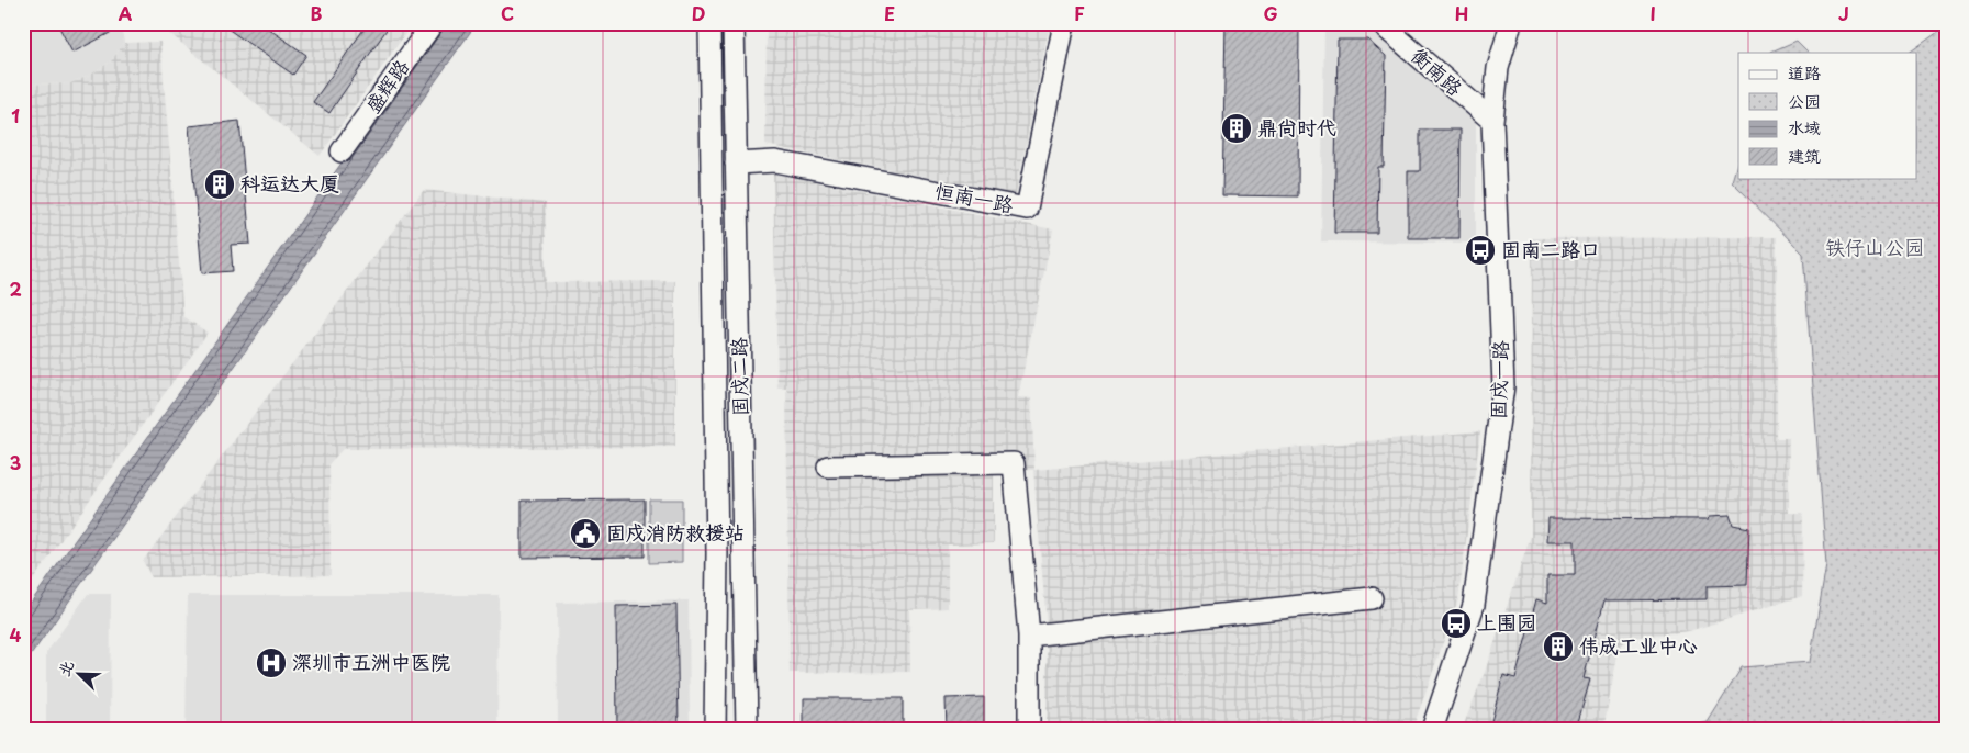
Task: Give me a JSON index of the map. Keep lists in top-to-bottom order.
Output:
{
  "streets": {
    "street": [
      "衡南路",
      "盛辉路",
      "恒南一路",
      "固戍二路",
      "固戍一路"
    ]
  },
  "crossings": [
    ["衡南路", "固戍一路"],
    ["恒南一路", "固戍二路"]
  ],
  "parks": ["铁仔山公园"],
  "places": {
    "building": ["鼎尚时代", "科运达大厦", "伟成工业中心"],
    "bus stop": ["固南二路口", "上围园"],
    "public building": ["固戍消防救援站"],
    "hospital": ["深圳市五洲中医院"]
  },
  "legend": [
    "道路",
    "公园",
    "水域",
    "建筑"
  ],
  "north": "top left",
  "grid": {
    "columns": [
      "A",
      "B",
      "C",
      "D",
      "E",
      "F",
      "G",
      "H",
      "I",
      "J"
    ],
    "rows": [
      "1",
      "2",
      "3",
      "4"
    ]
  }
}
